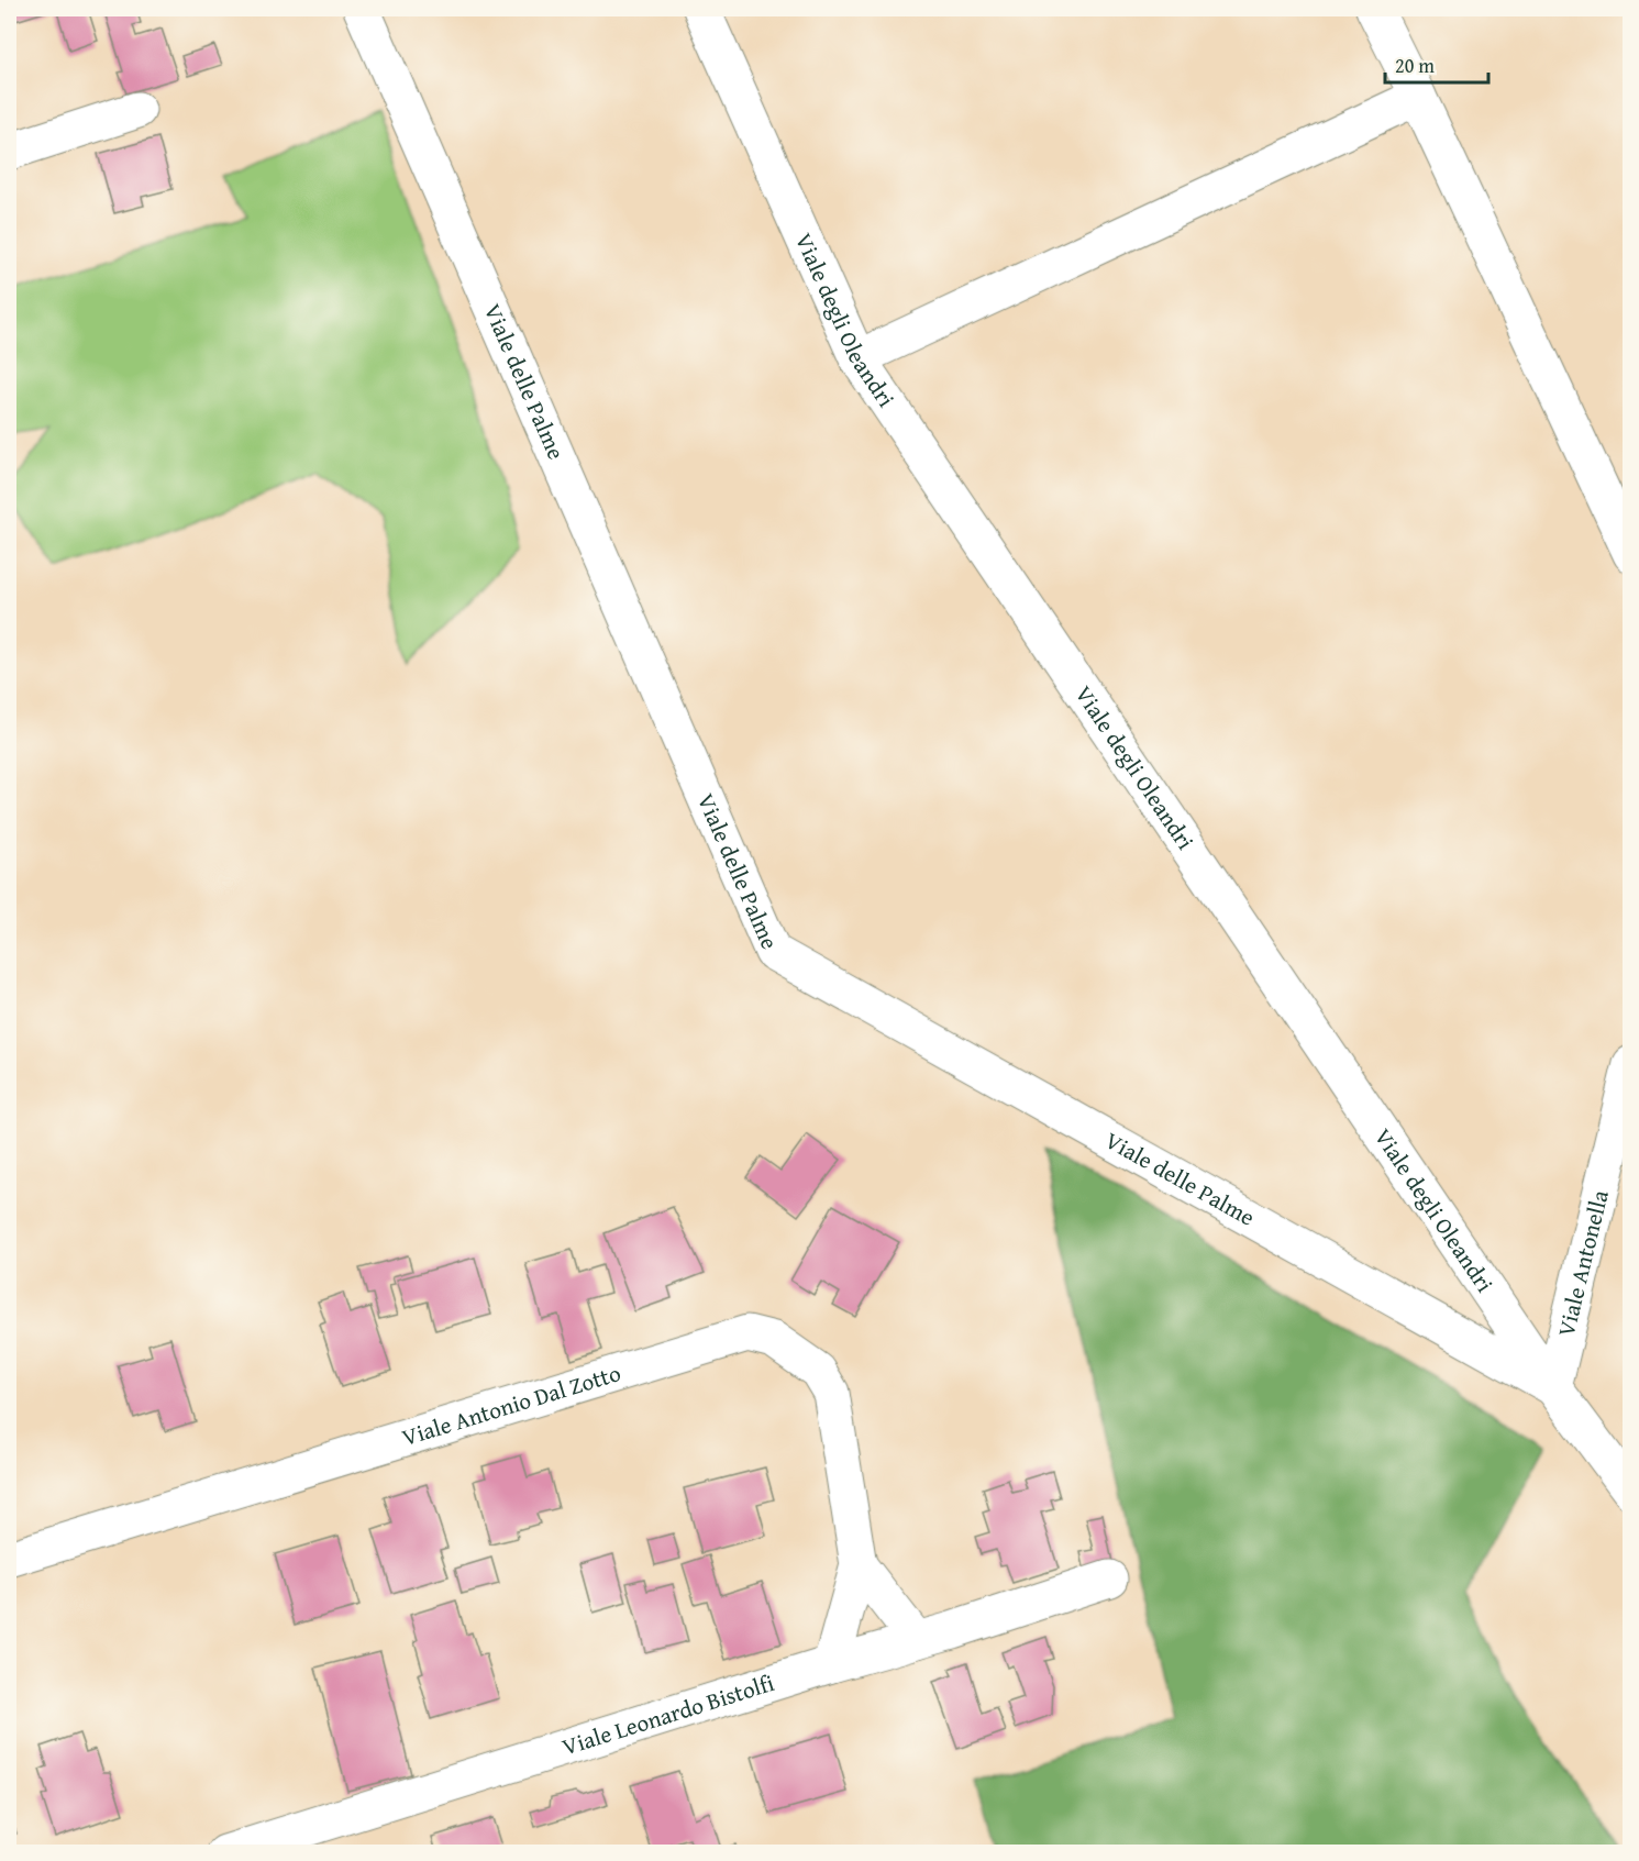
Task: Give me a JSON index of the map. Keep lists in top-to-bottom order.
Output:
{
  "streets": {
    "street": [
      "Viale degli Oleandri",
      "Viale delle Palme",
      "Viale Antonella",
      "Viale Antonio Dal Zotto",
      "Viale Leonardo Bistolfi"
    ]
  },
  "crossings": [
    ["Viale degli Oleandri", "Viale delle Palme"],
    ["Viale degli Oleandri", "Viale Antonella"],
    ["Viale delle Palme", "Viale Antonella"],
    ["Viale Antonio Dal Zotto", "Viale Leonardo Bistolfi"]
  ],
  "scale_bar": "20 m"
}
